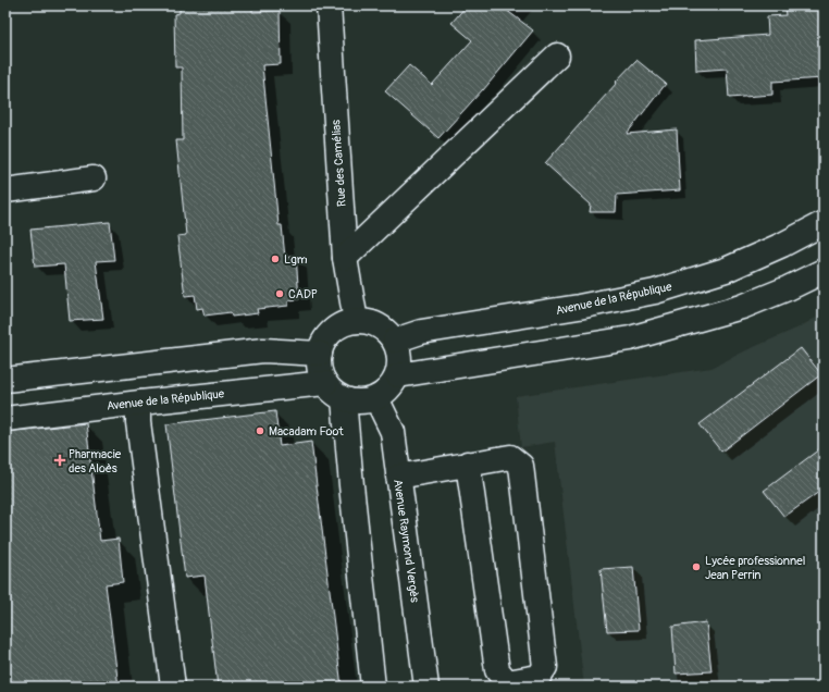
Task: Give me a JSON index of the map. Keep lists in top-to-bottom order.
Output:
{
  "streets": {
    "main road": ["Rue des Camélias", "Avenue de la République", "Avenue Raymond Vergès"]
  },
  "crossings": [
    ["Rue des Camélias", "Avenue de la République"],
    ["Rue des Camélias", "Avenue Raymond Vergès"],
    ["Avenue de la République", "Avenue Raymond Vergès"]
  ],
  "places": {
    "other": [
      "Lgm",
      "CADP",
      "Macadam Foot",
      "Lycée professionnel Jean Perrin"
    ],
    "health": ["Pharmacie des Aloès"]
  }
}
